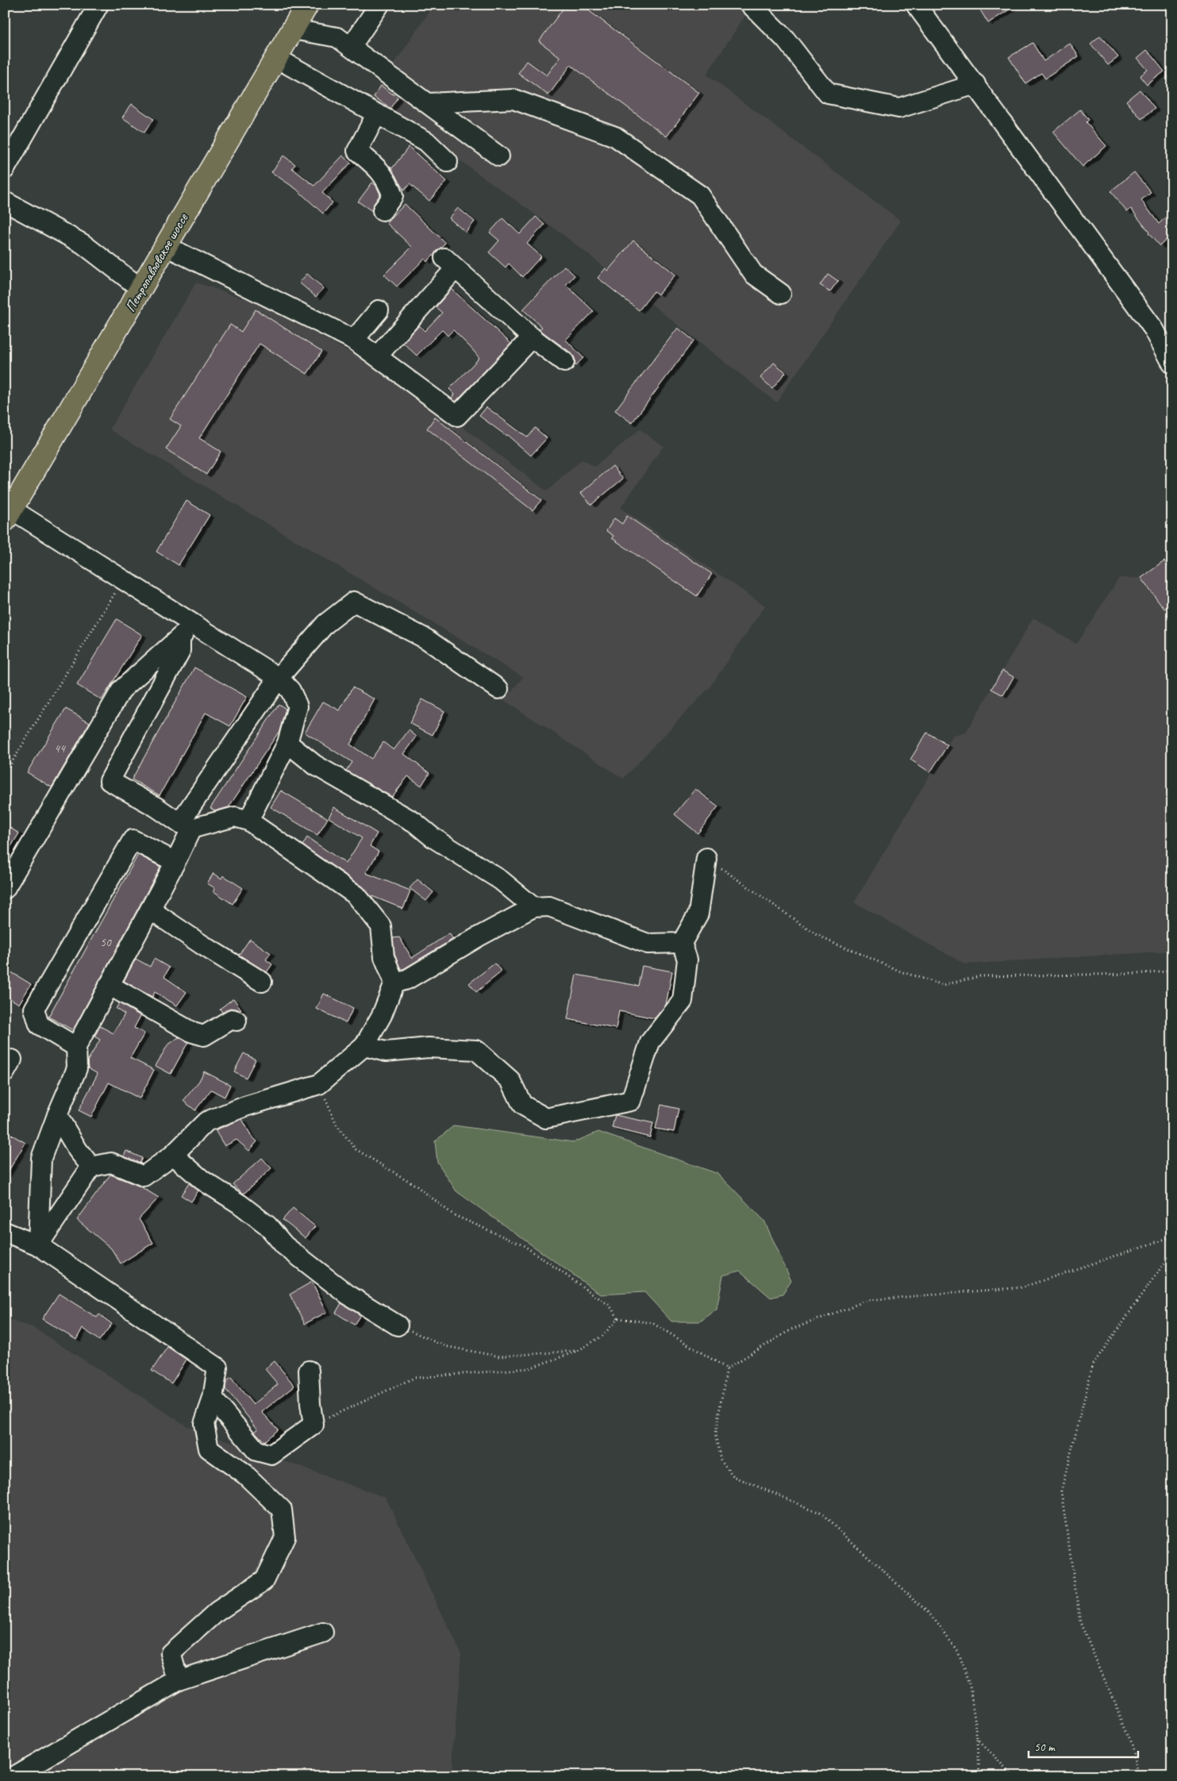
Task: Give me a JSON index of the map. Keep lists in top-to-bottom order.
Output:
{
  "streets": {
    "main road": ["Петропавловское шоссе"]
  },
  "house_numbers": ["44", "50"],
  "scale_bar": "50 m"
}
